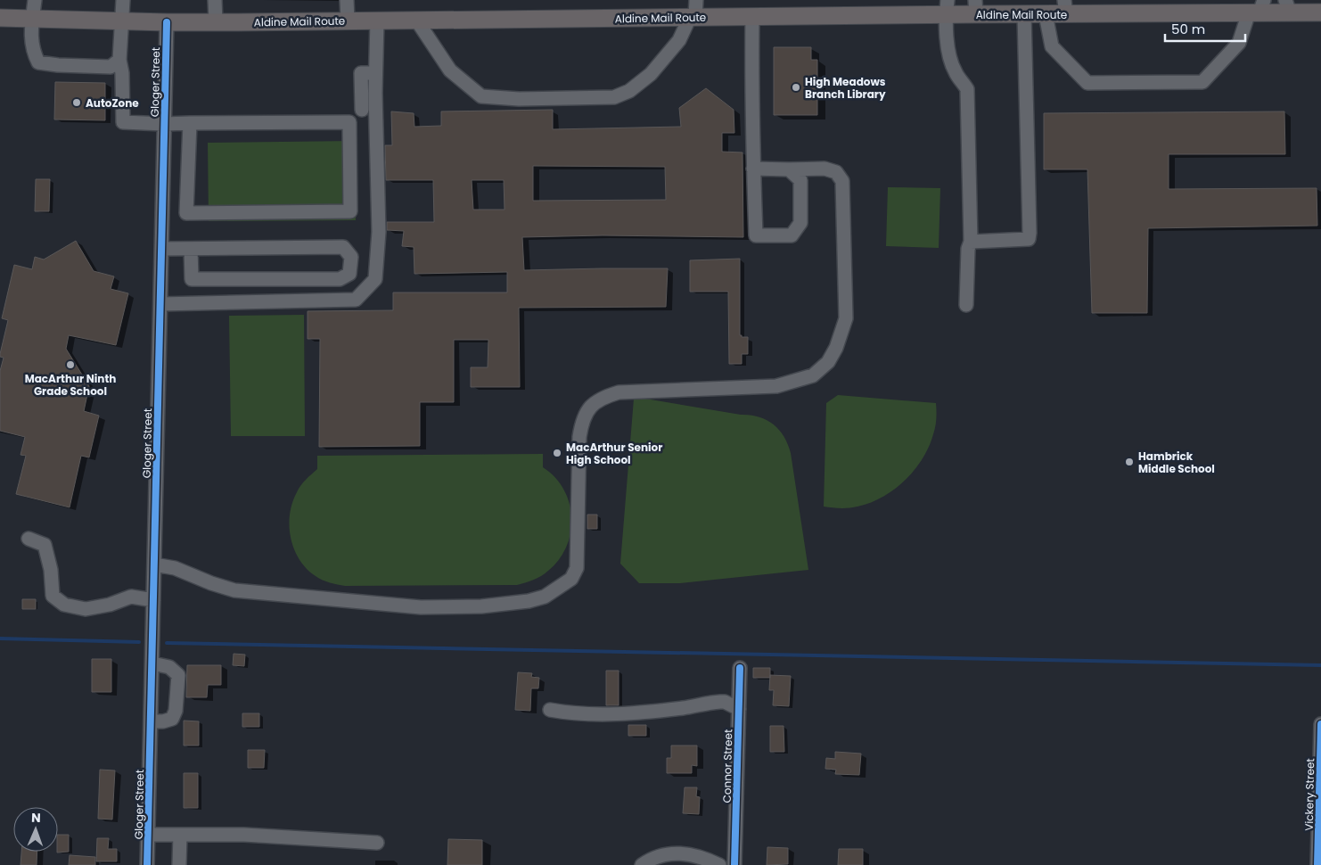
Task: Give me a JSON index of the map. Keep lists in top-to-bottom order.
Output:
{
  "streets": {
    "main road": ["Aldine Mail Route"],
    "street": ["Gloger Street", "Connor Street", "Vickery Street"]
  },
  "crossings": [
    ["Aldine Mail Route", "Gloger Street"]
  ],
  "places": [
    "High Meadows Branch Library",
    "AutoZone",
    "MacArthur Ninth Grade School",
    "MacArthur Senior High School",
    "Hambrick Middle School"
  ],
  "scale_bar": "50 m",
  "north": "top"
}
